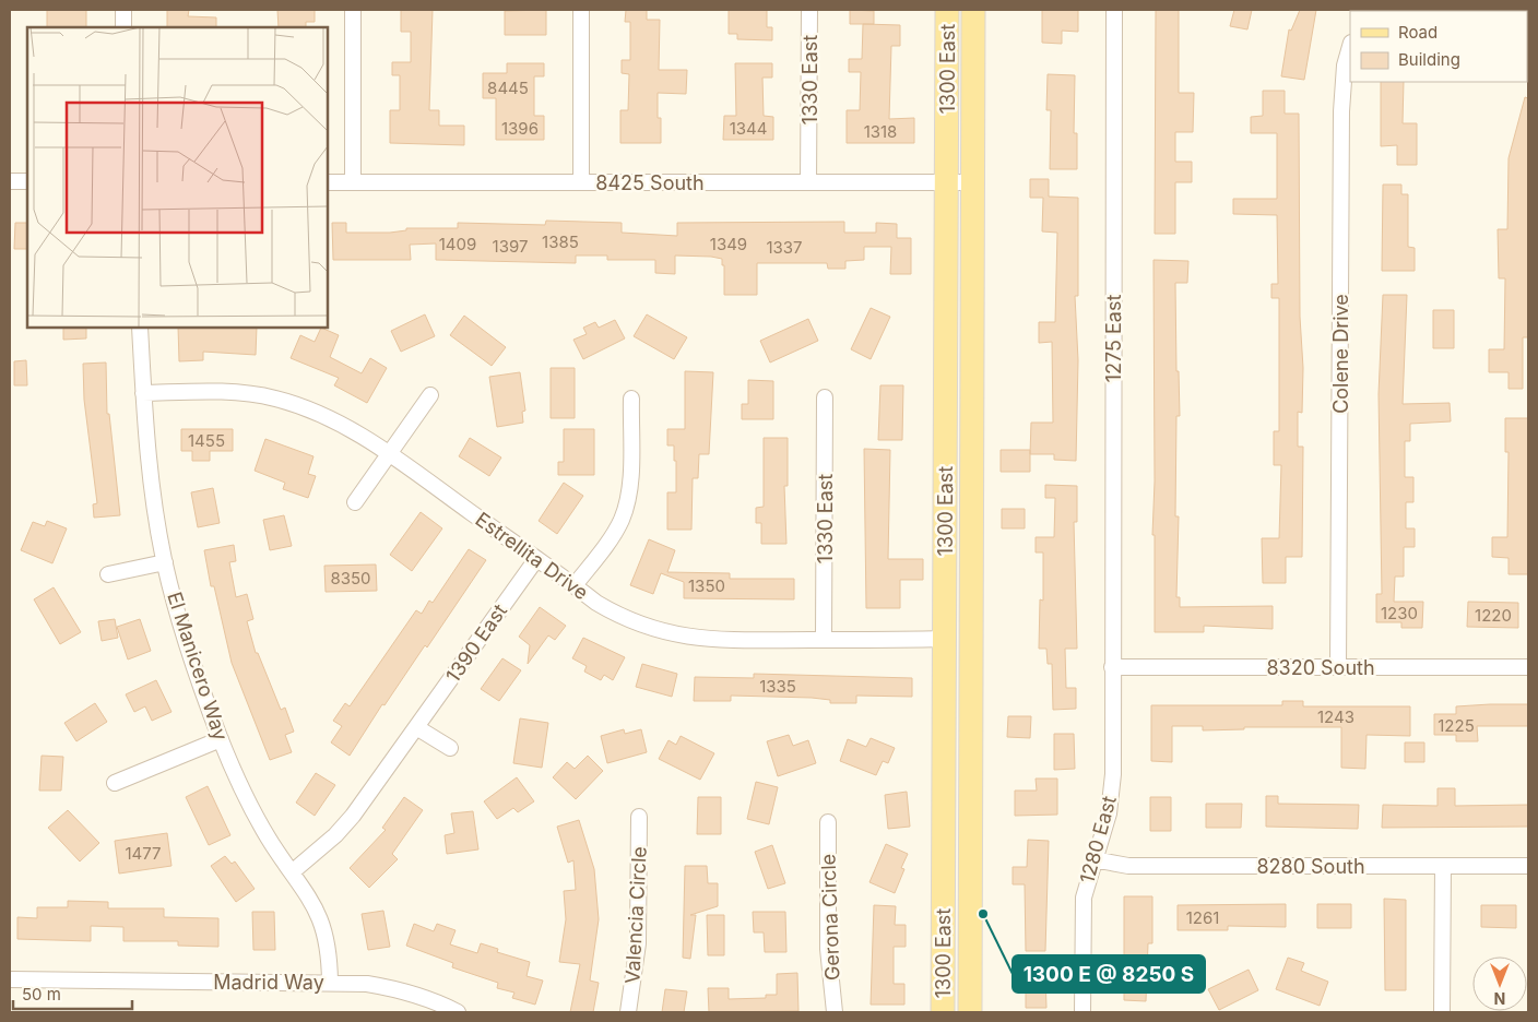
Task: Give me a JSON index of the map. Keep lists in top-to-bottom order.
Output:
{
  "streets": {
    "main road": ["1300 East"],
    "street": [
      "1330 East",
      "8425 South",
      "1275 East",
      "Colene Drive",
      "Estrellita Drive",
      "1390 East",
      "El Manicero Way",
      "8320 South",
      "1280 East",
      "8280 South",
      "Valencia Circle",
      "Gerona Circle",
      "Madrid Way"
    ]
  },
  "crossings": [
    ["1300 East", "8425 South"],
    ["1300 East", "Estrellita Drive"],
    ["1330 East", "8425 South"],
    ["1330 East", "Estrellita Drive"],
    ["1275 East", "8320 South"],
    ["1275 East", "1280 East"],
    ["Colene Drive", "8320 South"],
    ["Estrellita Drive", "1390 East"],
    ["Estrellita Drive", "El Manicero Way"],
    ["1390 East", "El Manicero Way"],
    ["El Manicero Way", "Madrid Way"],
    ["8320 South", "1280 East"],
    ["1280 East", "8280 South"]
  ],
  "places": ["1300 E @ 8250 S"],
  "house_numbers": [
    "8445",
    "1396",
    "1344",
    "1318",
    "1385",
    "1409",
    "1349",
    "1397",
    "1337",
    "1455",
    "8350",
    "1350",
    "1230",
    "1220",
    "1335",
    "1243",
    "1225",
    "1477",
    "1261"
  ],
  "legend": ["Road", "Building"],
  "scale_bar": "50 m",
  "north": "bottom"
}
